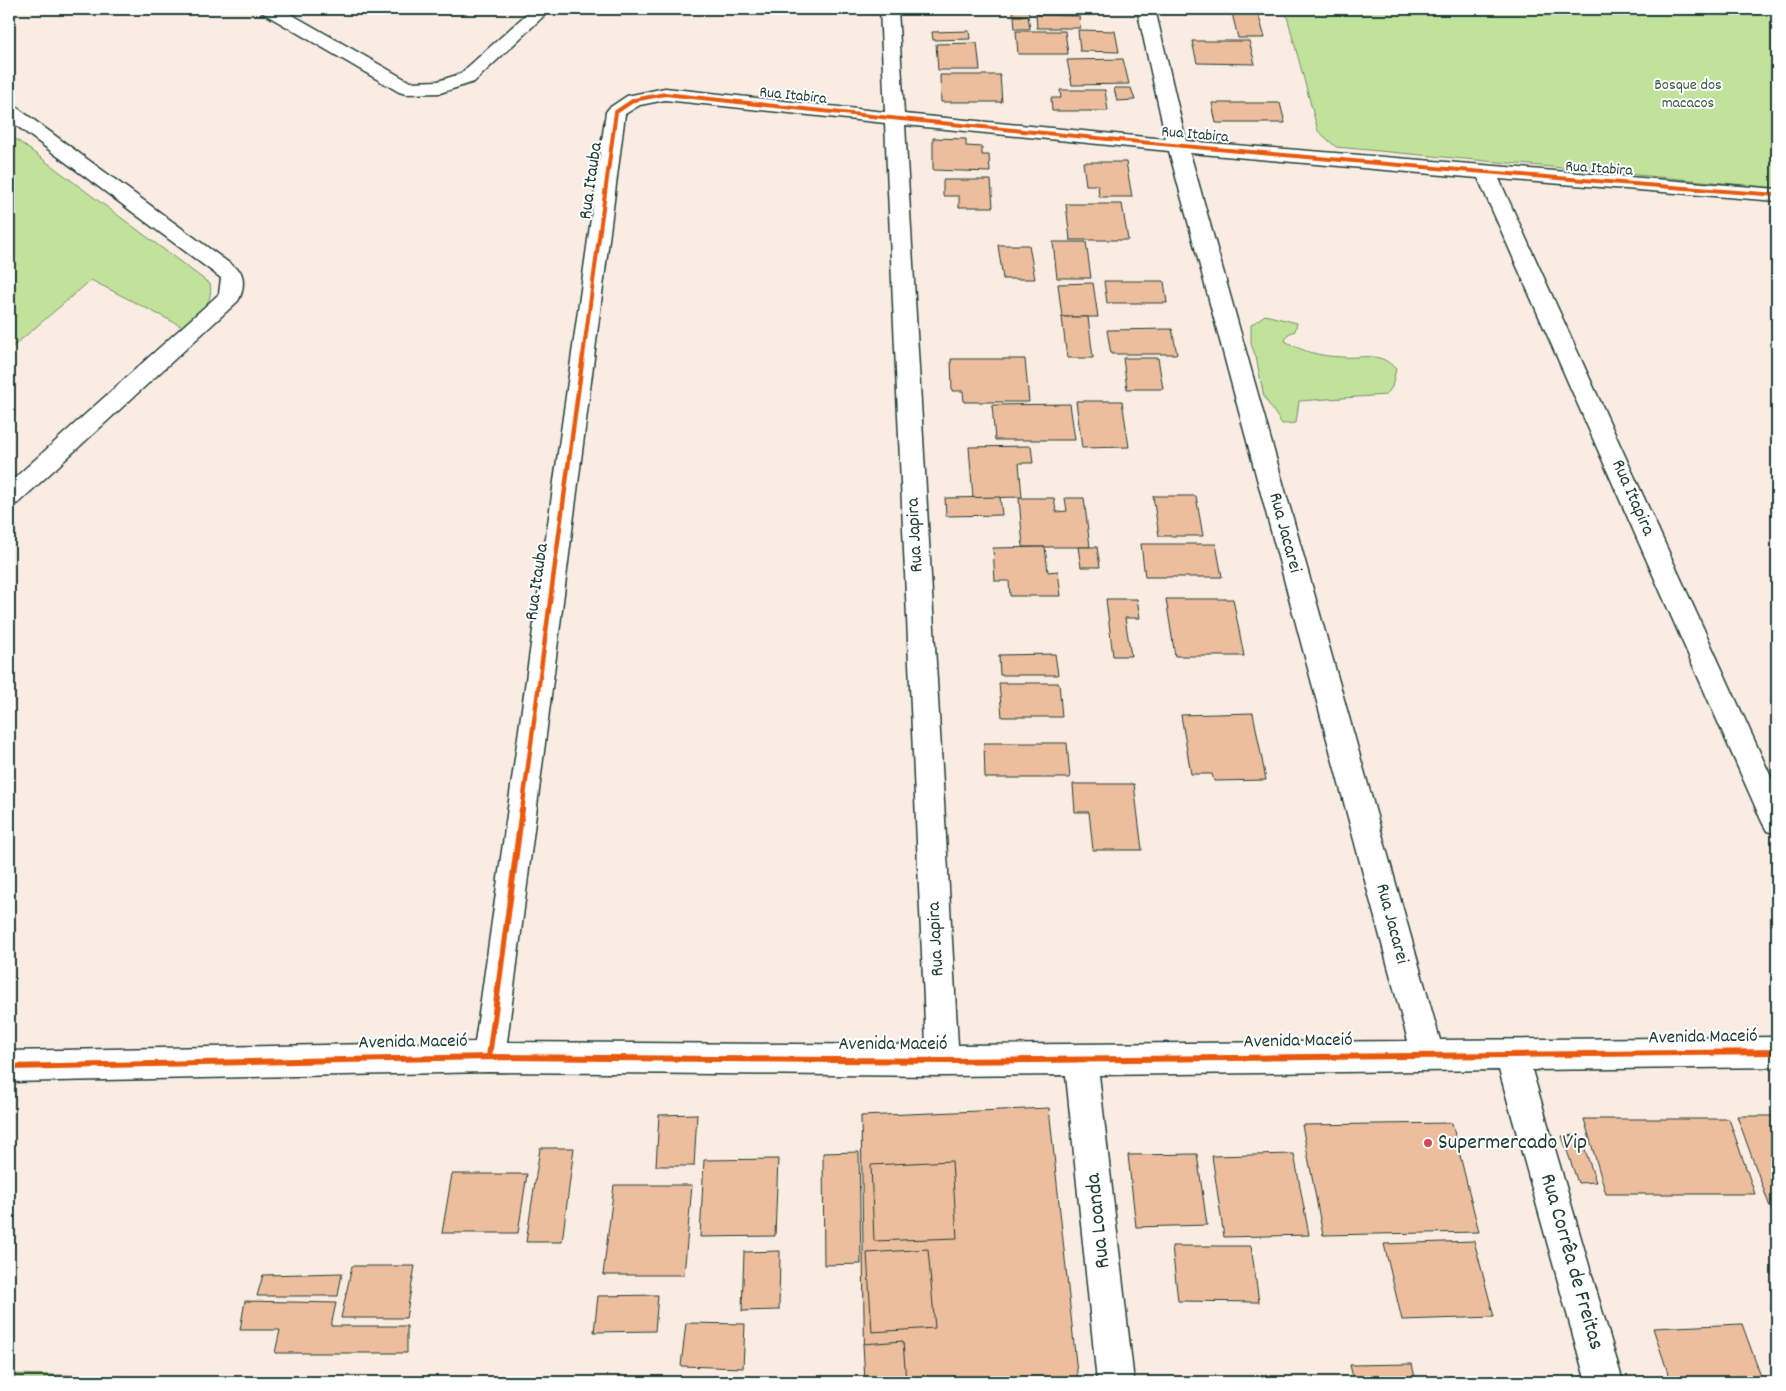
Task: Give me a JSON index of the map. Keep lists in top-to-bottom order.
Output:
{
  "streets": {
    "street": [
      "Rua Itabira",
      "Rua Itauba",
      "Rua Itapira",
      "Rua Jacarei",
      "Rua Japira",
      "Avenida Maceió",
      "Rua Loanda",
      "Rua Corrêa de Freitas"
    ]
  },
  "crossings": [
    ["Rua Itabira", "Rua Itauba"],
    ["Rua Itabira", "Rua Itapira"],
    ["Rua Itabira", "Rua Jacarei"],
    ["Rua Itabira", "Rua Japira"],
    ["Rua Itauba", "Avenida Maceió"],
    ["Rua Jacarei", "Avenida Maceió"],
    ["Rua Japira", "Avenida Maceió"],
    ["Avenida Maceió", "Rua Loanda"],
    ["Avenida Maceió", "Rua Corrêa de Freitas"]
  ],
  "parks": ["Bosque dos macacos"],
  "places": ["Supermercado Vip"]
}
